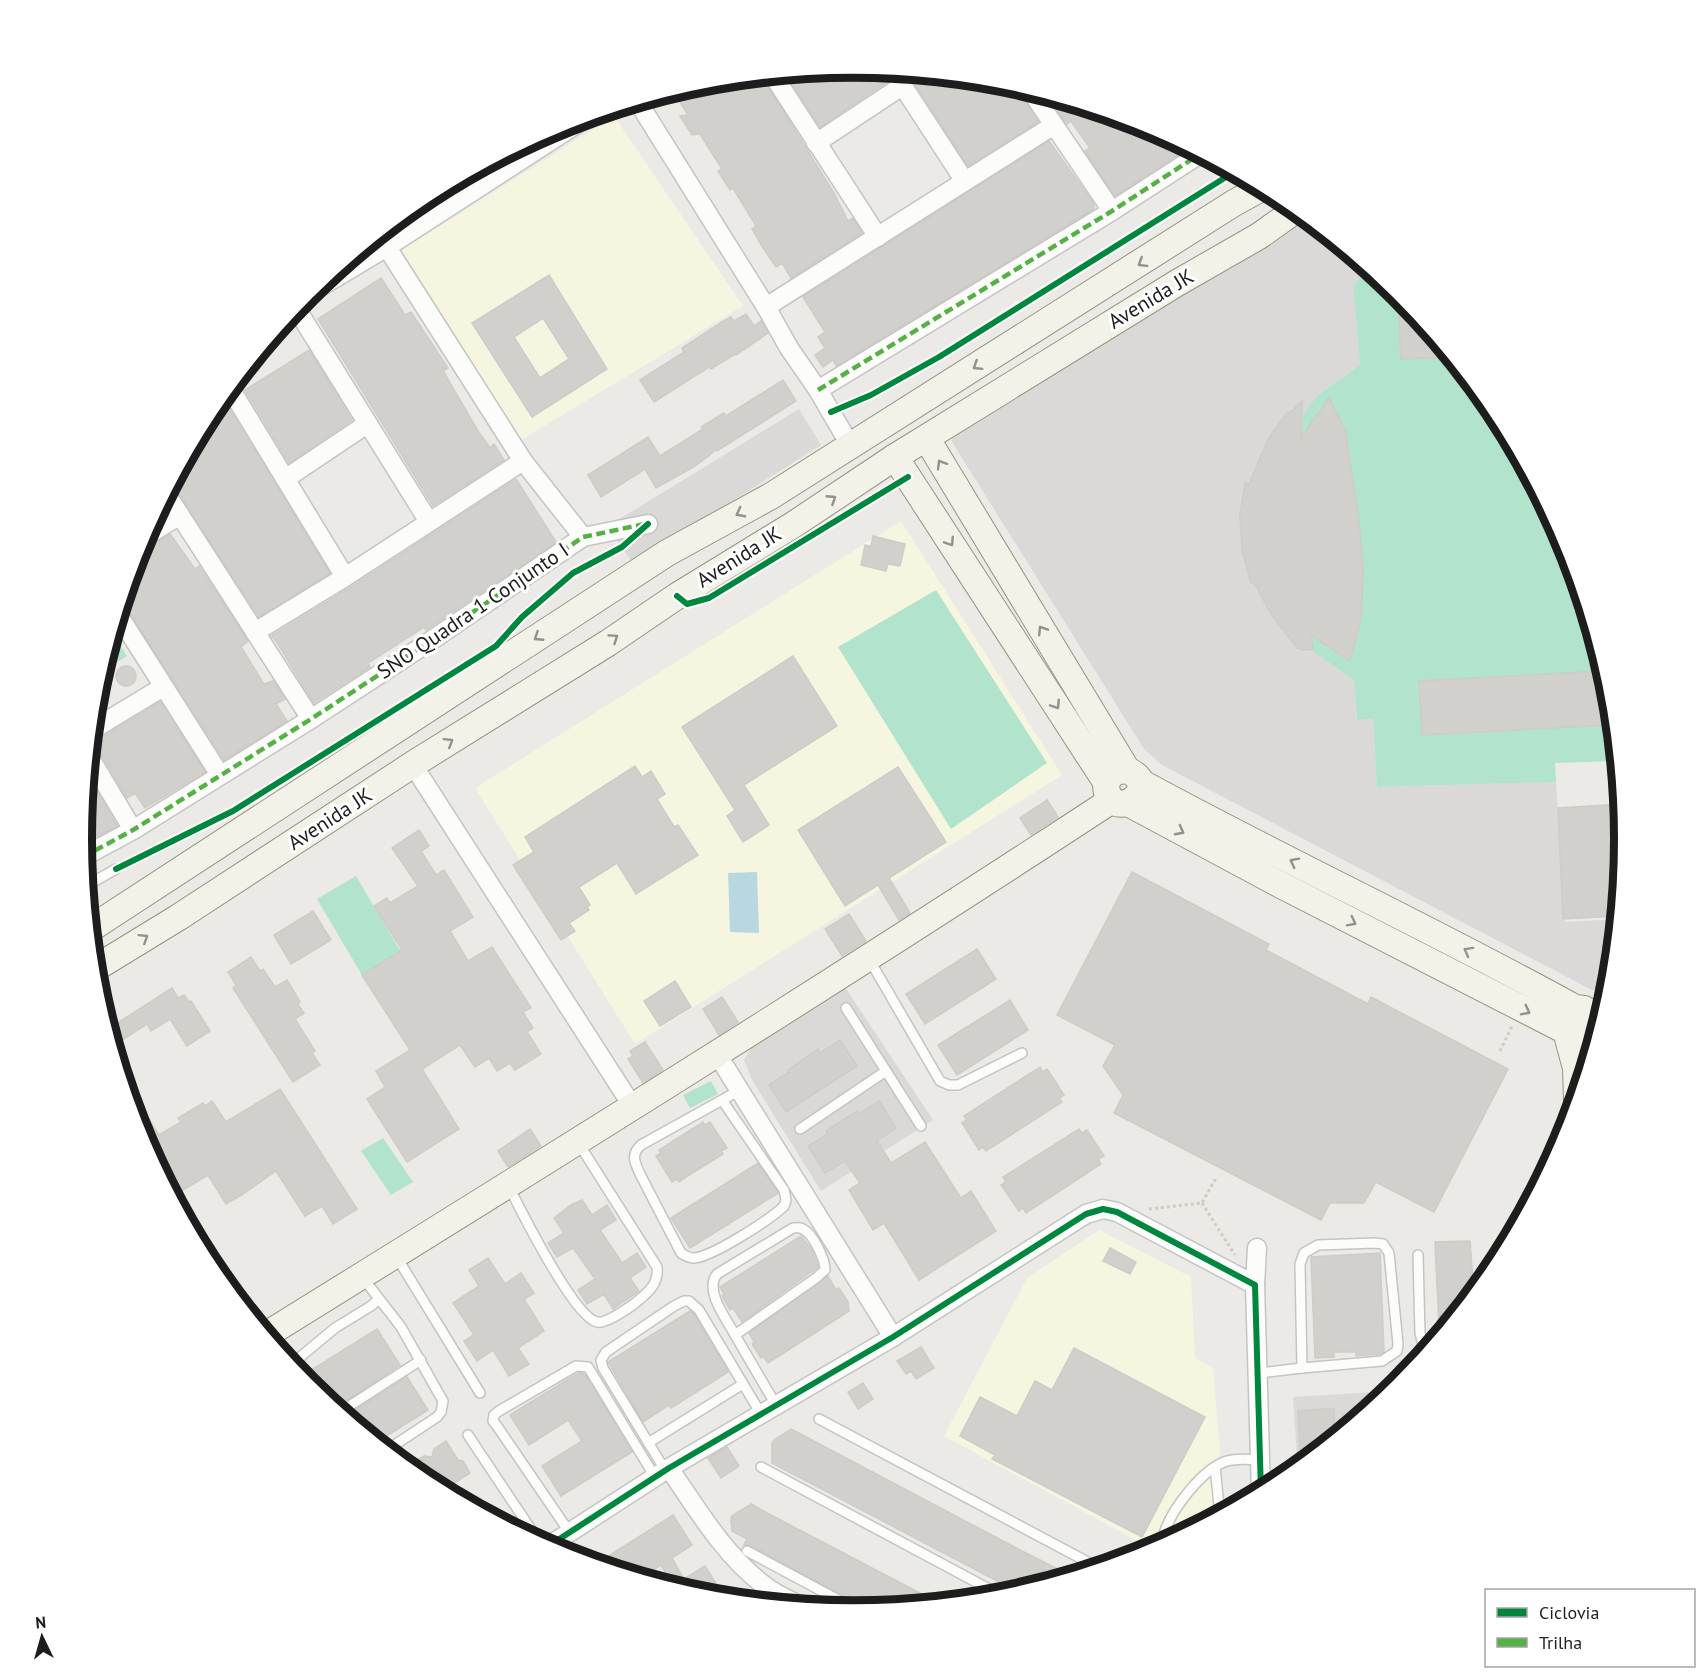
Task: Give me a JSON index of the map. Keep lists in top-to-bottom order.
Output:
{
  "streets": {
    "main road": ["Avenida JK"],
    "street": ["SNO Quadra 1 Conjunto I"]
  },
  "legend": ["Ciclovia", "Trilha"],
  "north": "top"
}
